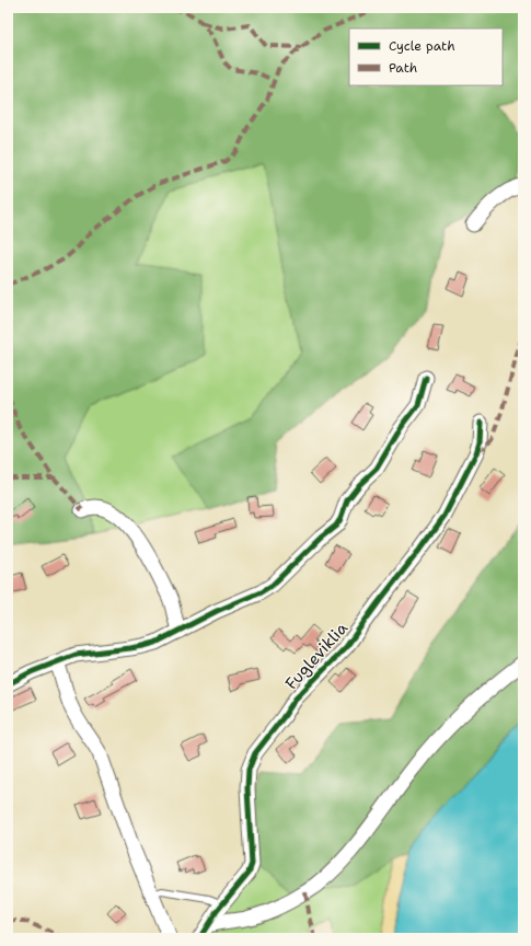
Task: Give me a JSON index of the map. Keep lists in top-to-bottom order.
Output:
{
  "streets": {
    "street": ["Fugleviklia"]
  },
  "legend": ["Cycle path", "Path"]
}
